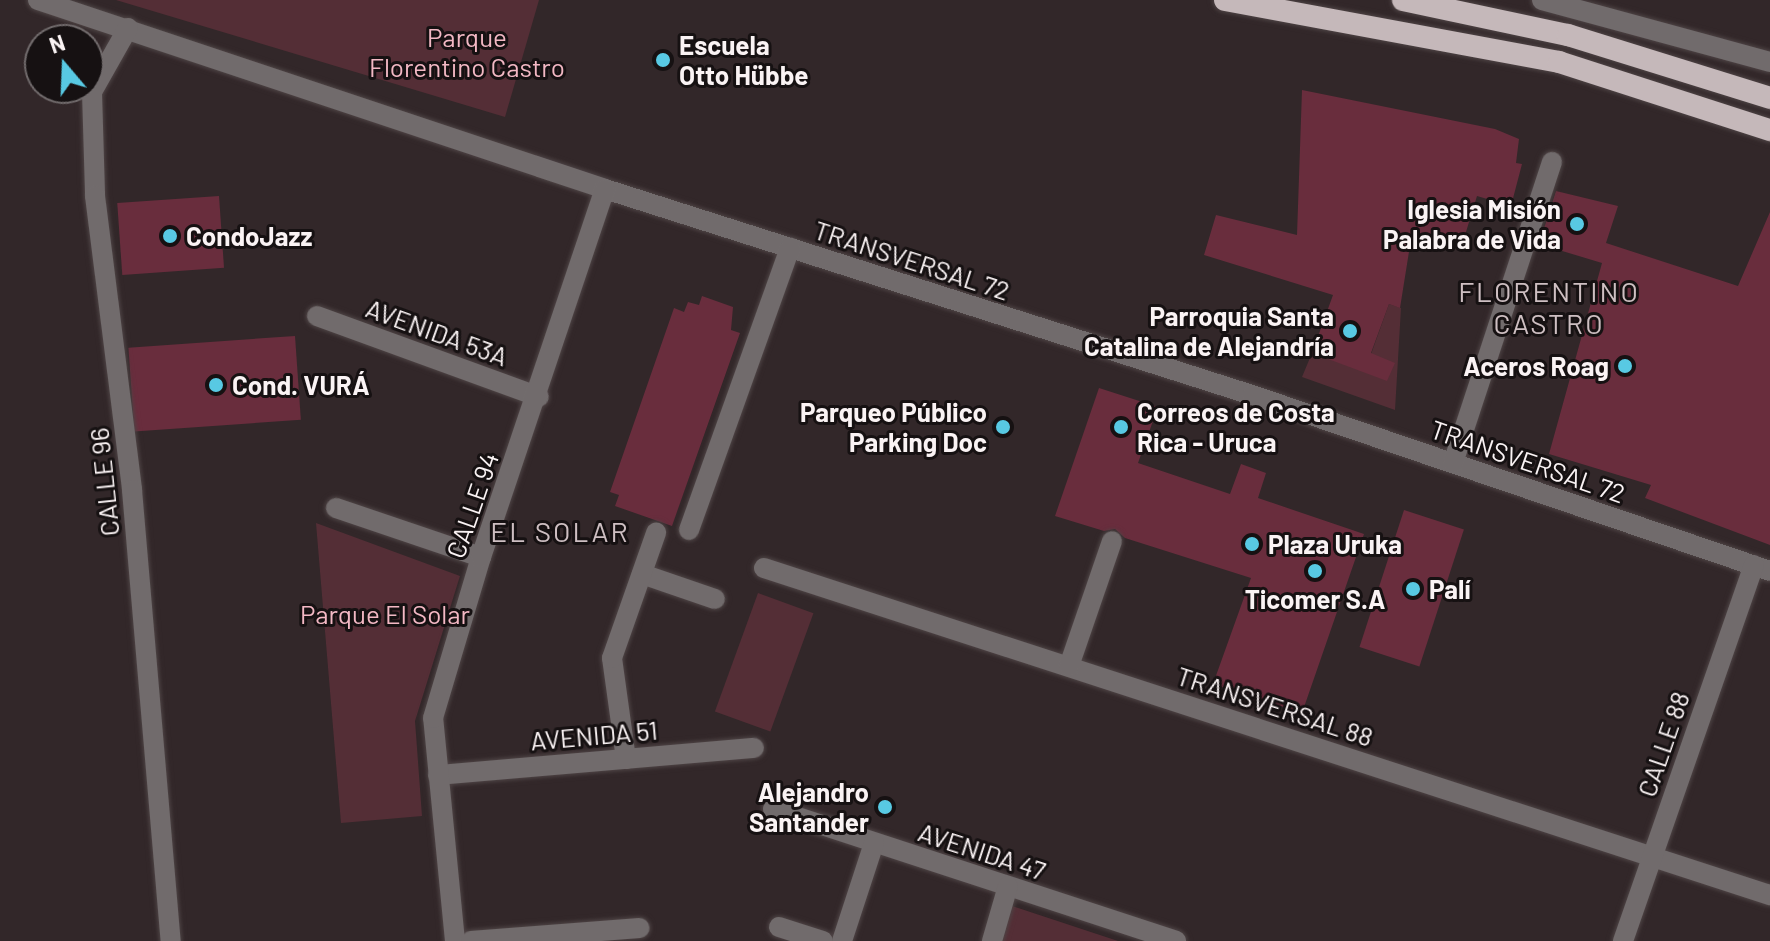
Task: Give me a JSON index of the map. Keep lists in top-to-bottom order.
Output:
{
  "streets": {
    "street": [
      "TRANSVERSAL 72",
      "AVENIDA 53A",
      "CALLE 96",
      "CALLE 94",
      "TRANSVERSAL 88",
      "AVENIDA 51",
      "CALLE 88",
      "AVENIDA 47"
    ]
  },
  "crossings": [
    ["TRANSVERSAL 72", "CALLE 96"],
    ["TRANSVERSAL 72", "CALLE 94"],
    ["TRANSVERSAL 72", "CALLE 88"],
    ["AVENIDA 53A", "CALLE 94"],
    ["CALLE 94", "AVENIDA 51"],
    ["TRANSVERSAL 88", "CALLE 88"]
  ],
  "districts": ["FLORENTINO CASTRO", "EL SOLAR"],
  "parks": ["Parque Florentino Castro", "Parque El Solar"],
  "places": [
    "Escuela Otto Hübbe",
    "Iglesia Misión Palabra de Vida",
    "CondoJazz",
    "Parroquia Santa Catalina de Alejandría",
    "Aceros Roag",
    "Cond. VURÁ",
    "Parqueo Público Parking Doc",
    "Correos de Costa Rica - Uruca",
    "Plaza Uruka",
    "Ticomer S.A",
    "Palí",
    "Alejandro Santander"
  ],
  "north": "top"
}
